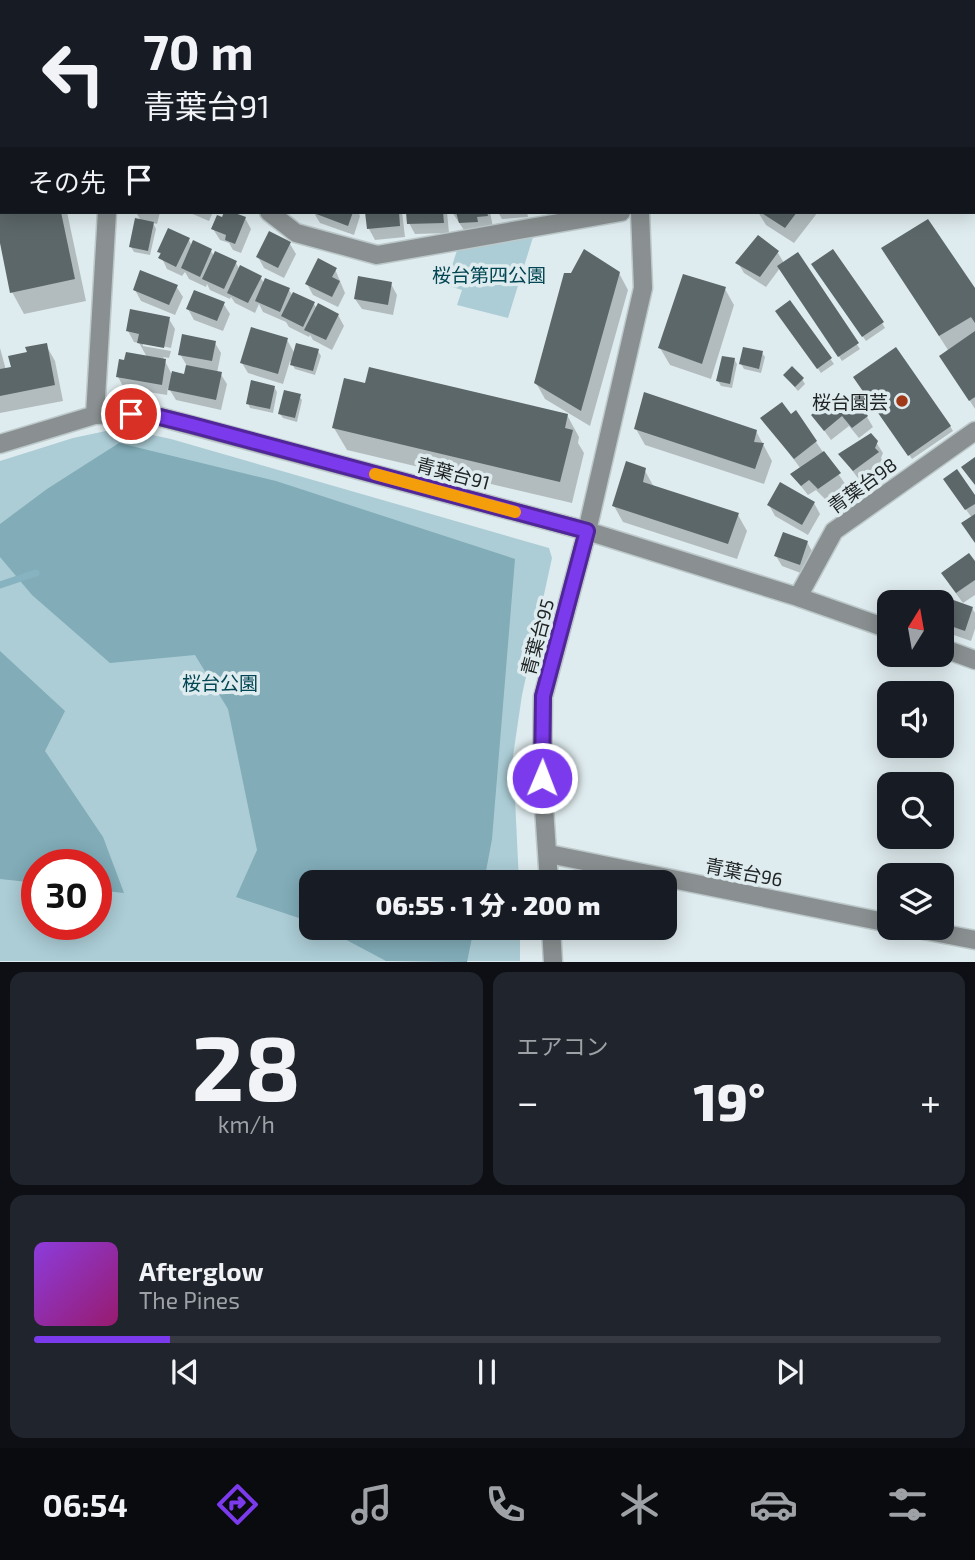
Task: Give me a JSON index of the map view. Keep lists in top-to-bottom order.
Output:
{
  "streets": {
    "street": [
      "青葉台91",
      "青葉台98",
      "青葉台95",
      "青葉台96"
    ]
  },
  "crossings": [
    ["青葉台91", "青葉台98"],
    ["青葉台91", "青葉台95"],
    ["青葉台95", "青葉台96"]
  ],
  "parks": ["桜台第四公園", "桜台公園"],
  "places": ["桜台園芸"],
  "north": "top",
  "page": {
    "turn": ["70 m", "青葉台91"],
    "then": "その先",
    "limit": "30",
    "trip": "06:55 · 1 分 · 200 m",
    "tile": [
      ["28", "km/h"],
      "エアコン"
    ],
    "heat": ["−", "19°", "+"],
    "song": ["Afterglow", "The Pines"],
    "tabs": "06:54"
  }
}
